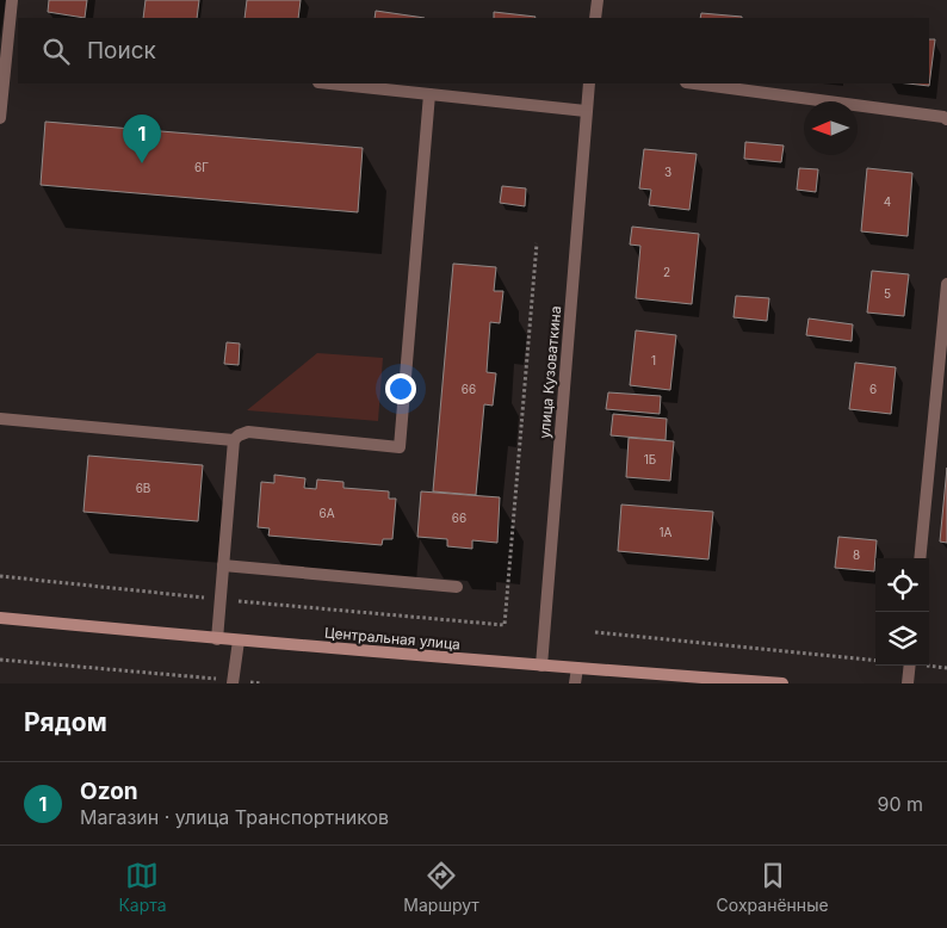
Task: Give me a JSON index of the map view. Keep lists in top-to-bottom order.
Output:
{
  "streets": {
    "street": ["улица Кузоваткина", "Центральная улица"]
  },
  "crossings": [
    ["улица Кузоваткина", "Центральная улица"]
  ],
  "house_numbers": [
    "6Г",
    "3",
    "4",
    "2",
    "5",
    "1",
    "66",
    "6",
    "1Б",
    "6В",
    "6А",
    "66",
    "1А",
    "8"
  ],
  "north": "left",
  "page": {
    "search": "Поиск",
    "pins": "1",
    "heading": "Рядом",
    "list": [
      {
        "mark": "1",
        "name": "Ozon",
        "note": "Магазин · улица Транспортников",
        "value": "90 m"
      }
    ],
    "nav": ["Карта", "Маршрут", "Сохранённые"]
  }
}
